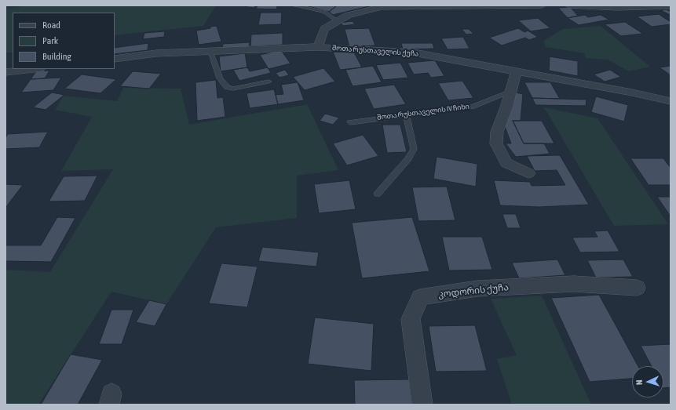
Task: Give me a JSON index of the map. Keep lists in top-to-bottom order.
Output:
{
  "streets": {
    "street": ["შოთა რუსთაველის ქუჩა", "კოდორის ქუჩა"],
    "lane": ["შოთა რუსთაველის IV ჩიხი"]
  },
  "legend": ["Road", "Park", "Building"],
  "north": "left"
}
